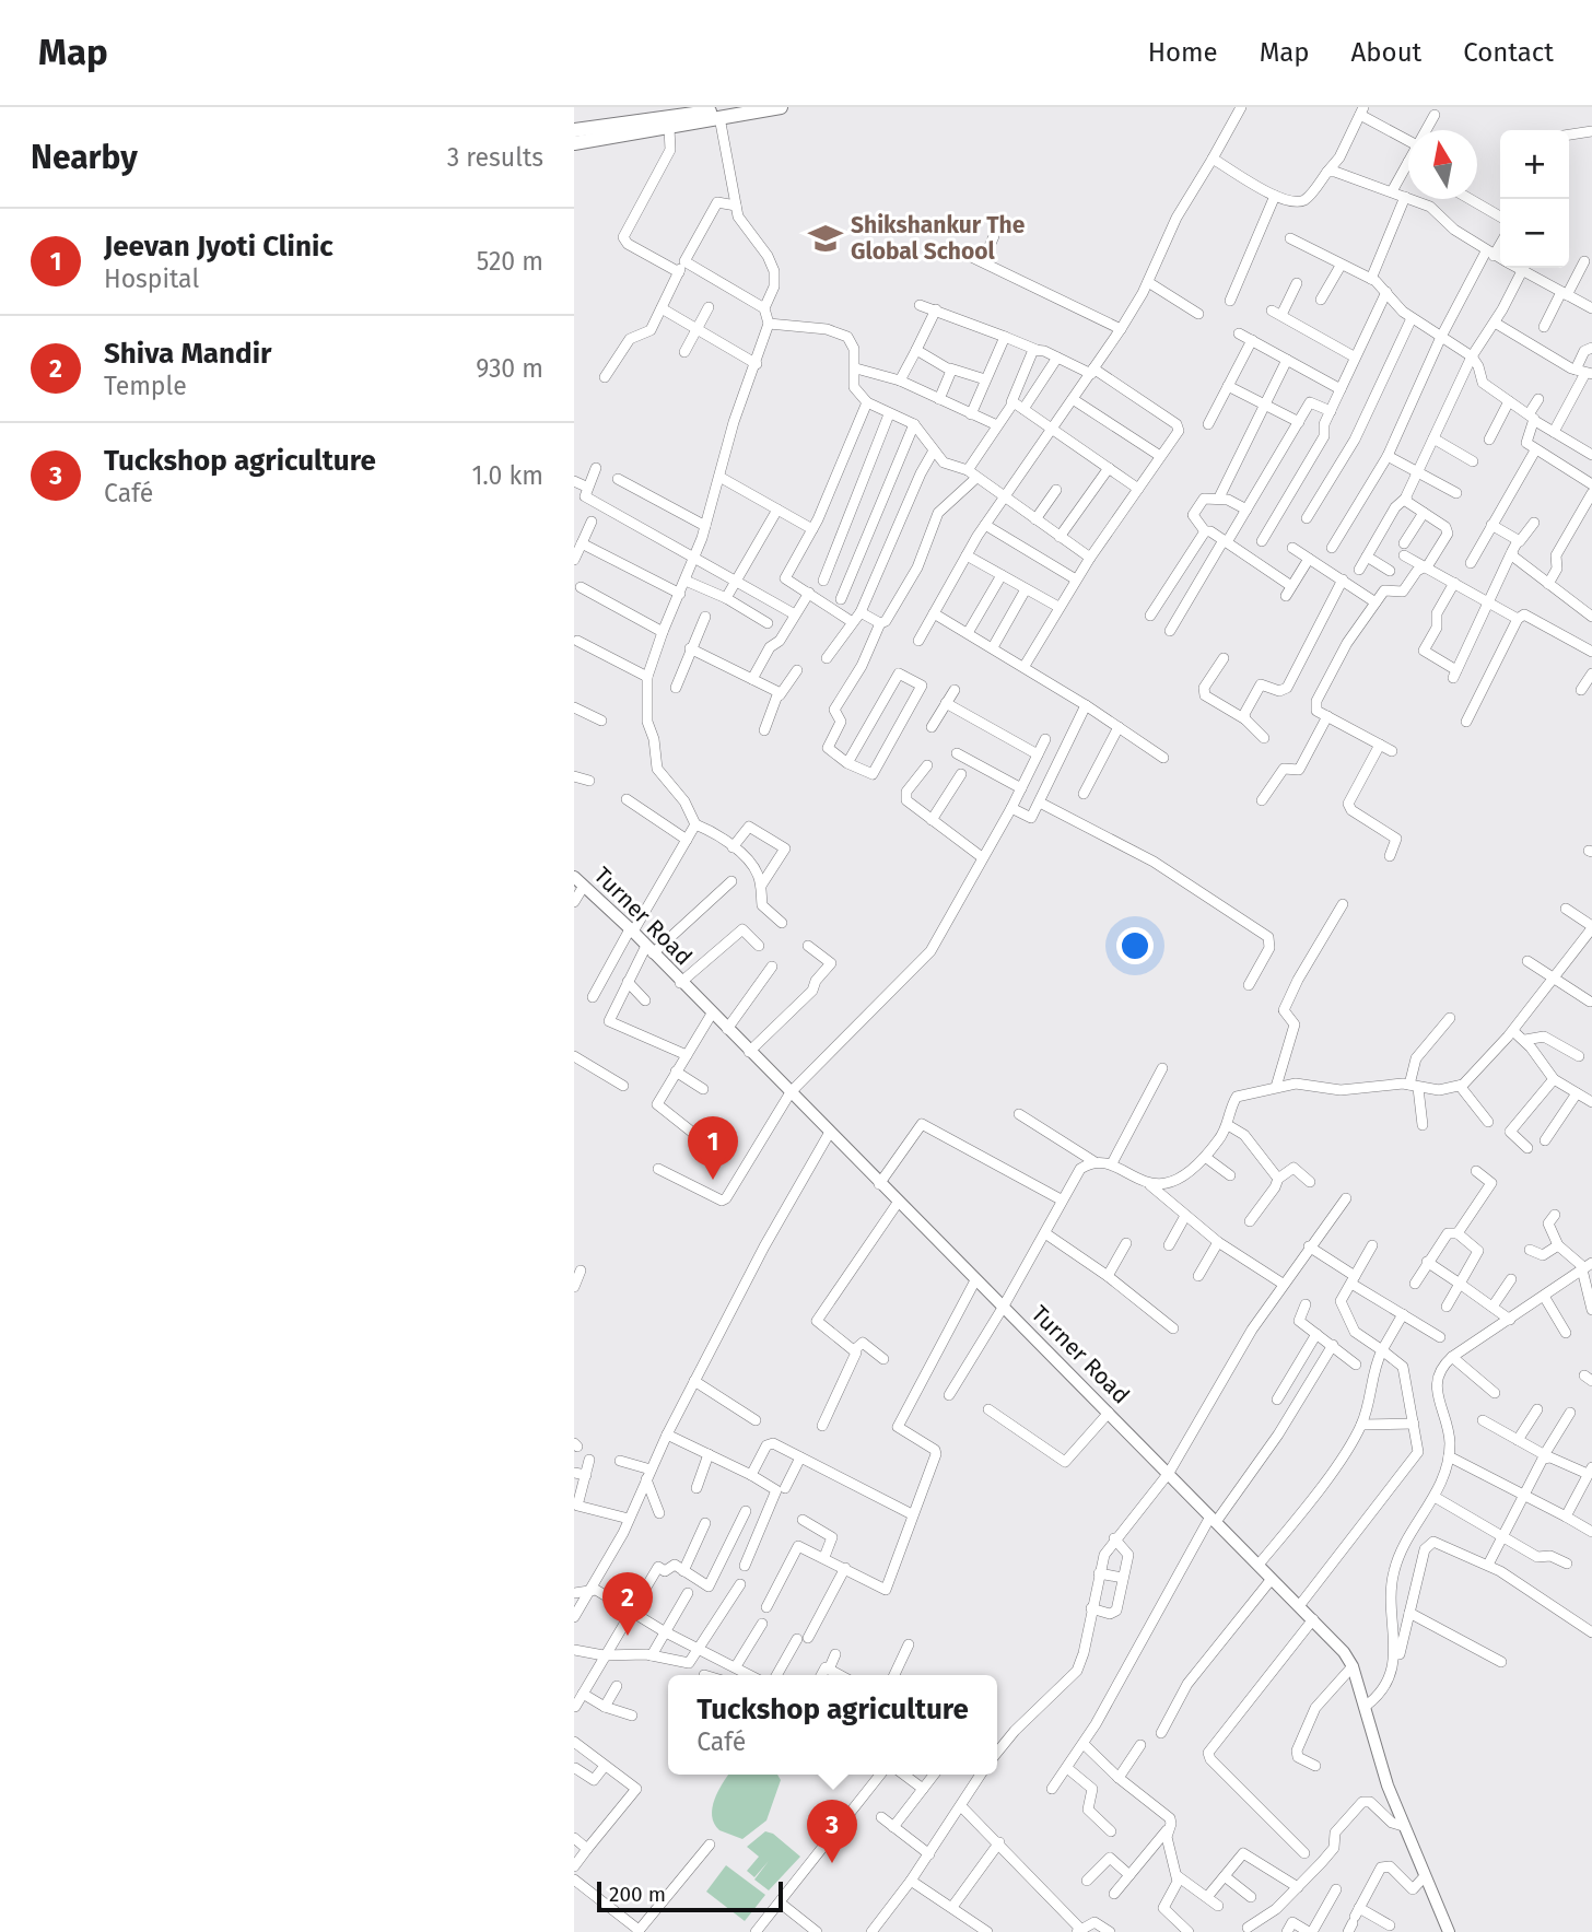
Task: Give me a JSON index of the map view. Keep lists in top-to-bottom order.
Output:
{
  "streets": {
    "main road": ["Turner Road"]
  },
  "places": {
    "school or university": ["Shikshankur The Global School"]
  },
  "scale_bar": "200 m",
  "north": "top",
  "page": {
    "header": "Map",
    "nav": [
      "Home",
      "Map",
      "About",
      "Contact"
    ],
    "heading": ["Nearby", "3 results"],
    "map_buttons": ["+", "−"],
    "list": [
      {
        "mark": "1",
        "name": "Jeevan Jyoti Clinic",
        "note": "Hospital",
        "value": "520 m"
      },
      {
        "mark": "2",
        "name": "Shiva Mandir",
        "note": "Temple",
        "value": "930 m"
      },
      {
        "mark": "3",
        "name": "Tuckshop agriculture",
        "note": "Café",
        "value": "1.0 km"
      }
    ],
    "pins": ["1", "2", "3"],
    "popup": ["Tuckshop agriculture", "Café"],
    "scale": "200 m"
  }
}
